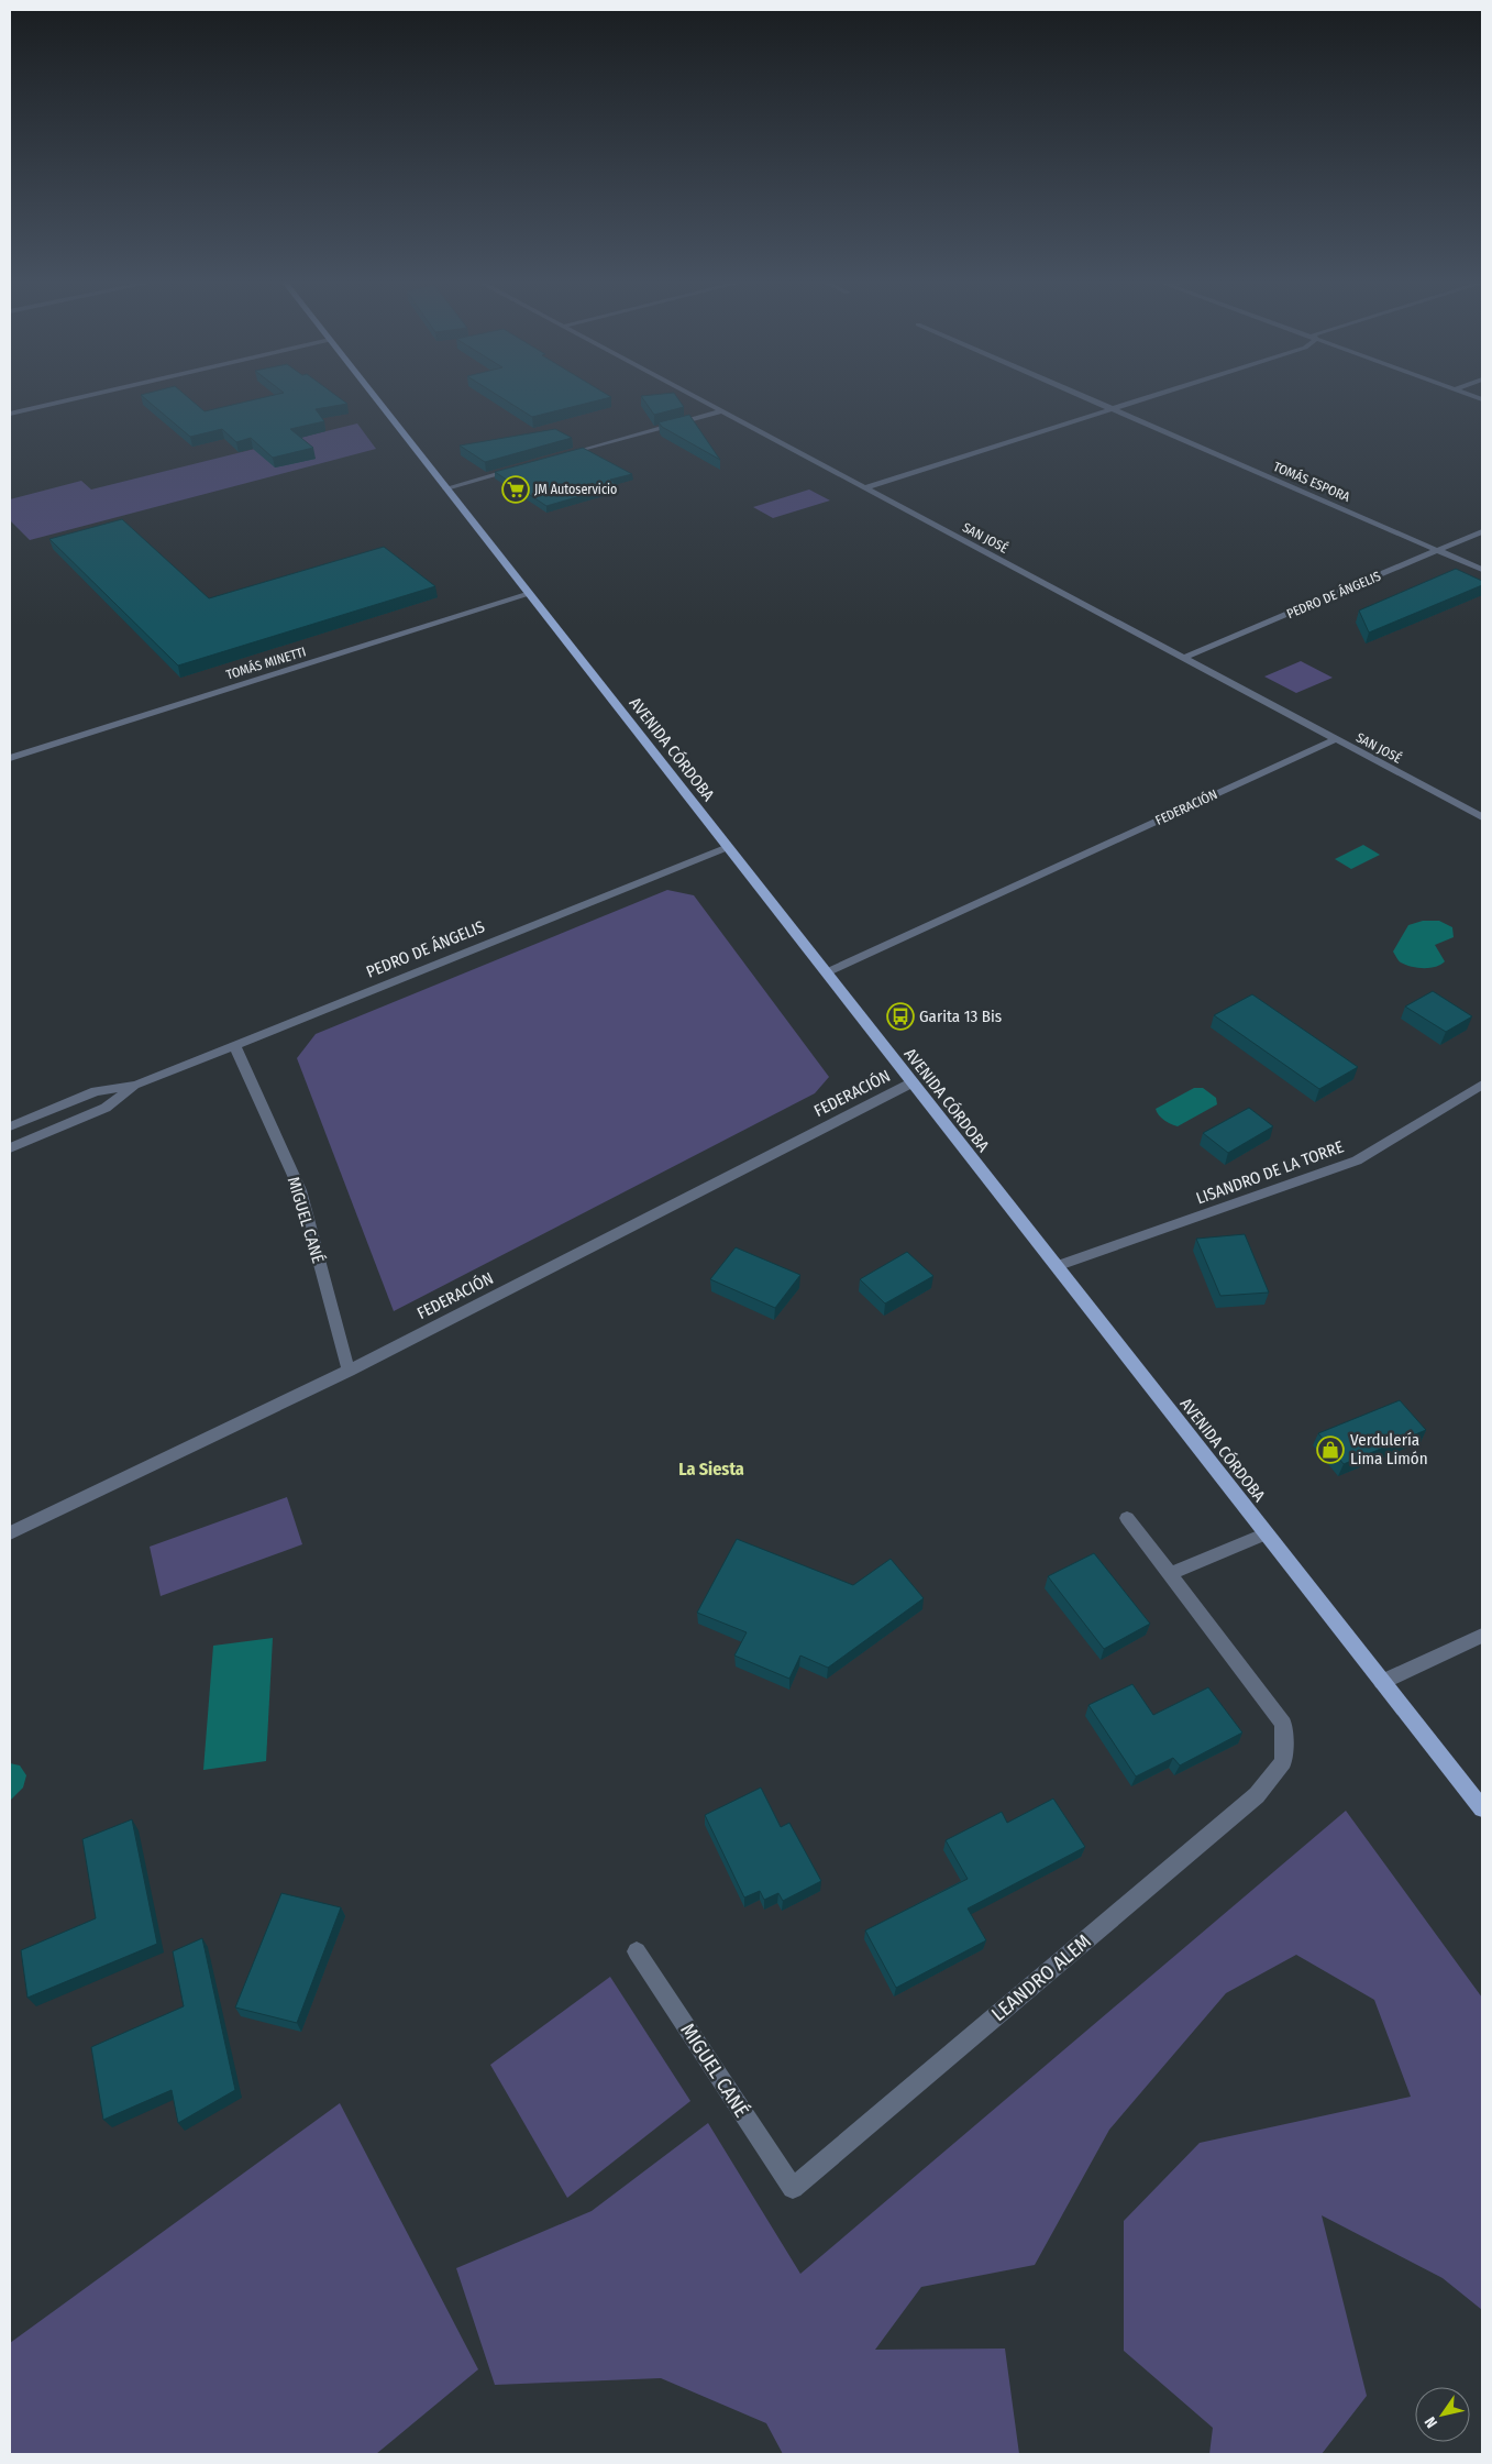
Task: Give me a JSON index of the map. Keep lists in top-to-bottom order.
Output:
{
  "streets": {
    "main road": ["AVENIDA CÓRDOBA"],
    "street": [
      "TOMÁS ESPORA",
      "SAN JOSÉ",
      "PEDRO DE ÁNGELIS",
      "TOMÁS MINETTI",
      "FEDERACIÓN",
      "LISANDRO DE LA TORRE",
      "MIGUEL CANÉ",
      "LEANDRO ALEM"
    ]
  },
  "crossings": [
    ["TOMÁS ESPORA", "PEDRO DE ÁNGELIS"],
    ["SAN JOSÉ", "PEDRO DE ÁNGELIS"],
    ["SAN JOSÉ", "FEDERACIÓN"],
    ["PEDRO DE ÁNGELIS", "AVENIDA CÓRDOBA"],
    ["PEDRO DE ÁNGELIS", "MIGUEL CANÉ"],
    ["TOMÁS MINETTI", "AVENIDA CÓRDOBA"],
    ["AVENIDA CÓRDOBA", "FEDERACIÓN"],
    ["AVENIDA CÓRDOBA", "LISANDRO DE LA TORRE"],
    ["FEDERACIÓN", "MIGUEL CANÉ"],
    ["MIGUEL CANÉ", "LEANDRO ALEM"]
  ],
  "districts": ["La Siesta"],
  "places": {
    "supermarket": ["JM Autoservicio"],
    "bus stop": ["Garita 13 Bis"],
    "shop": ["Verdulería Lima Limón"]
  },
  "north": "bottom left"
}
